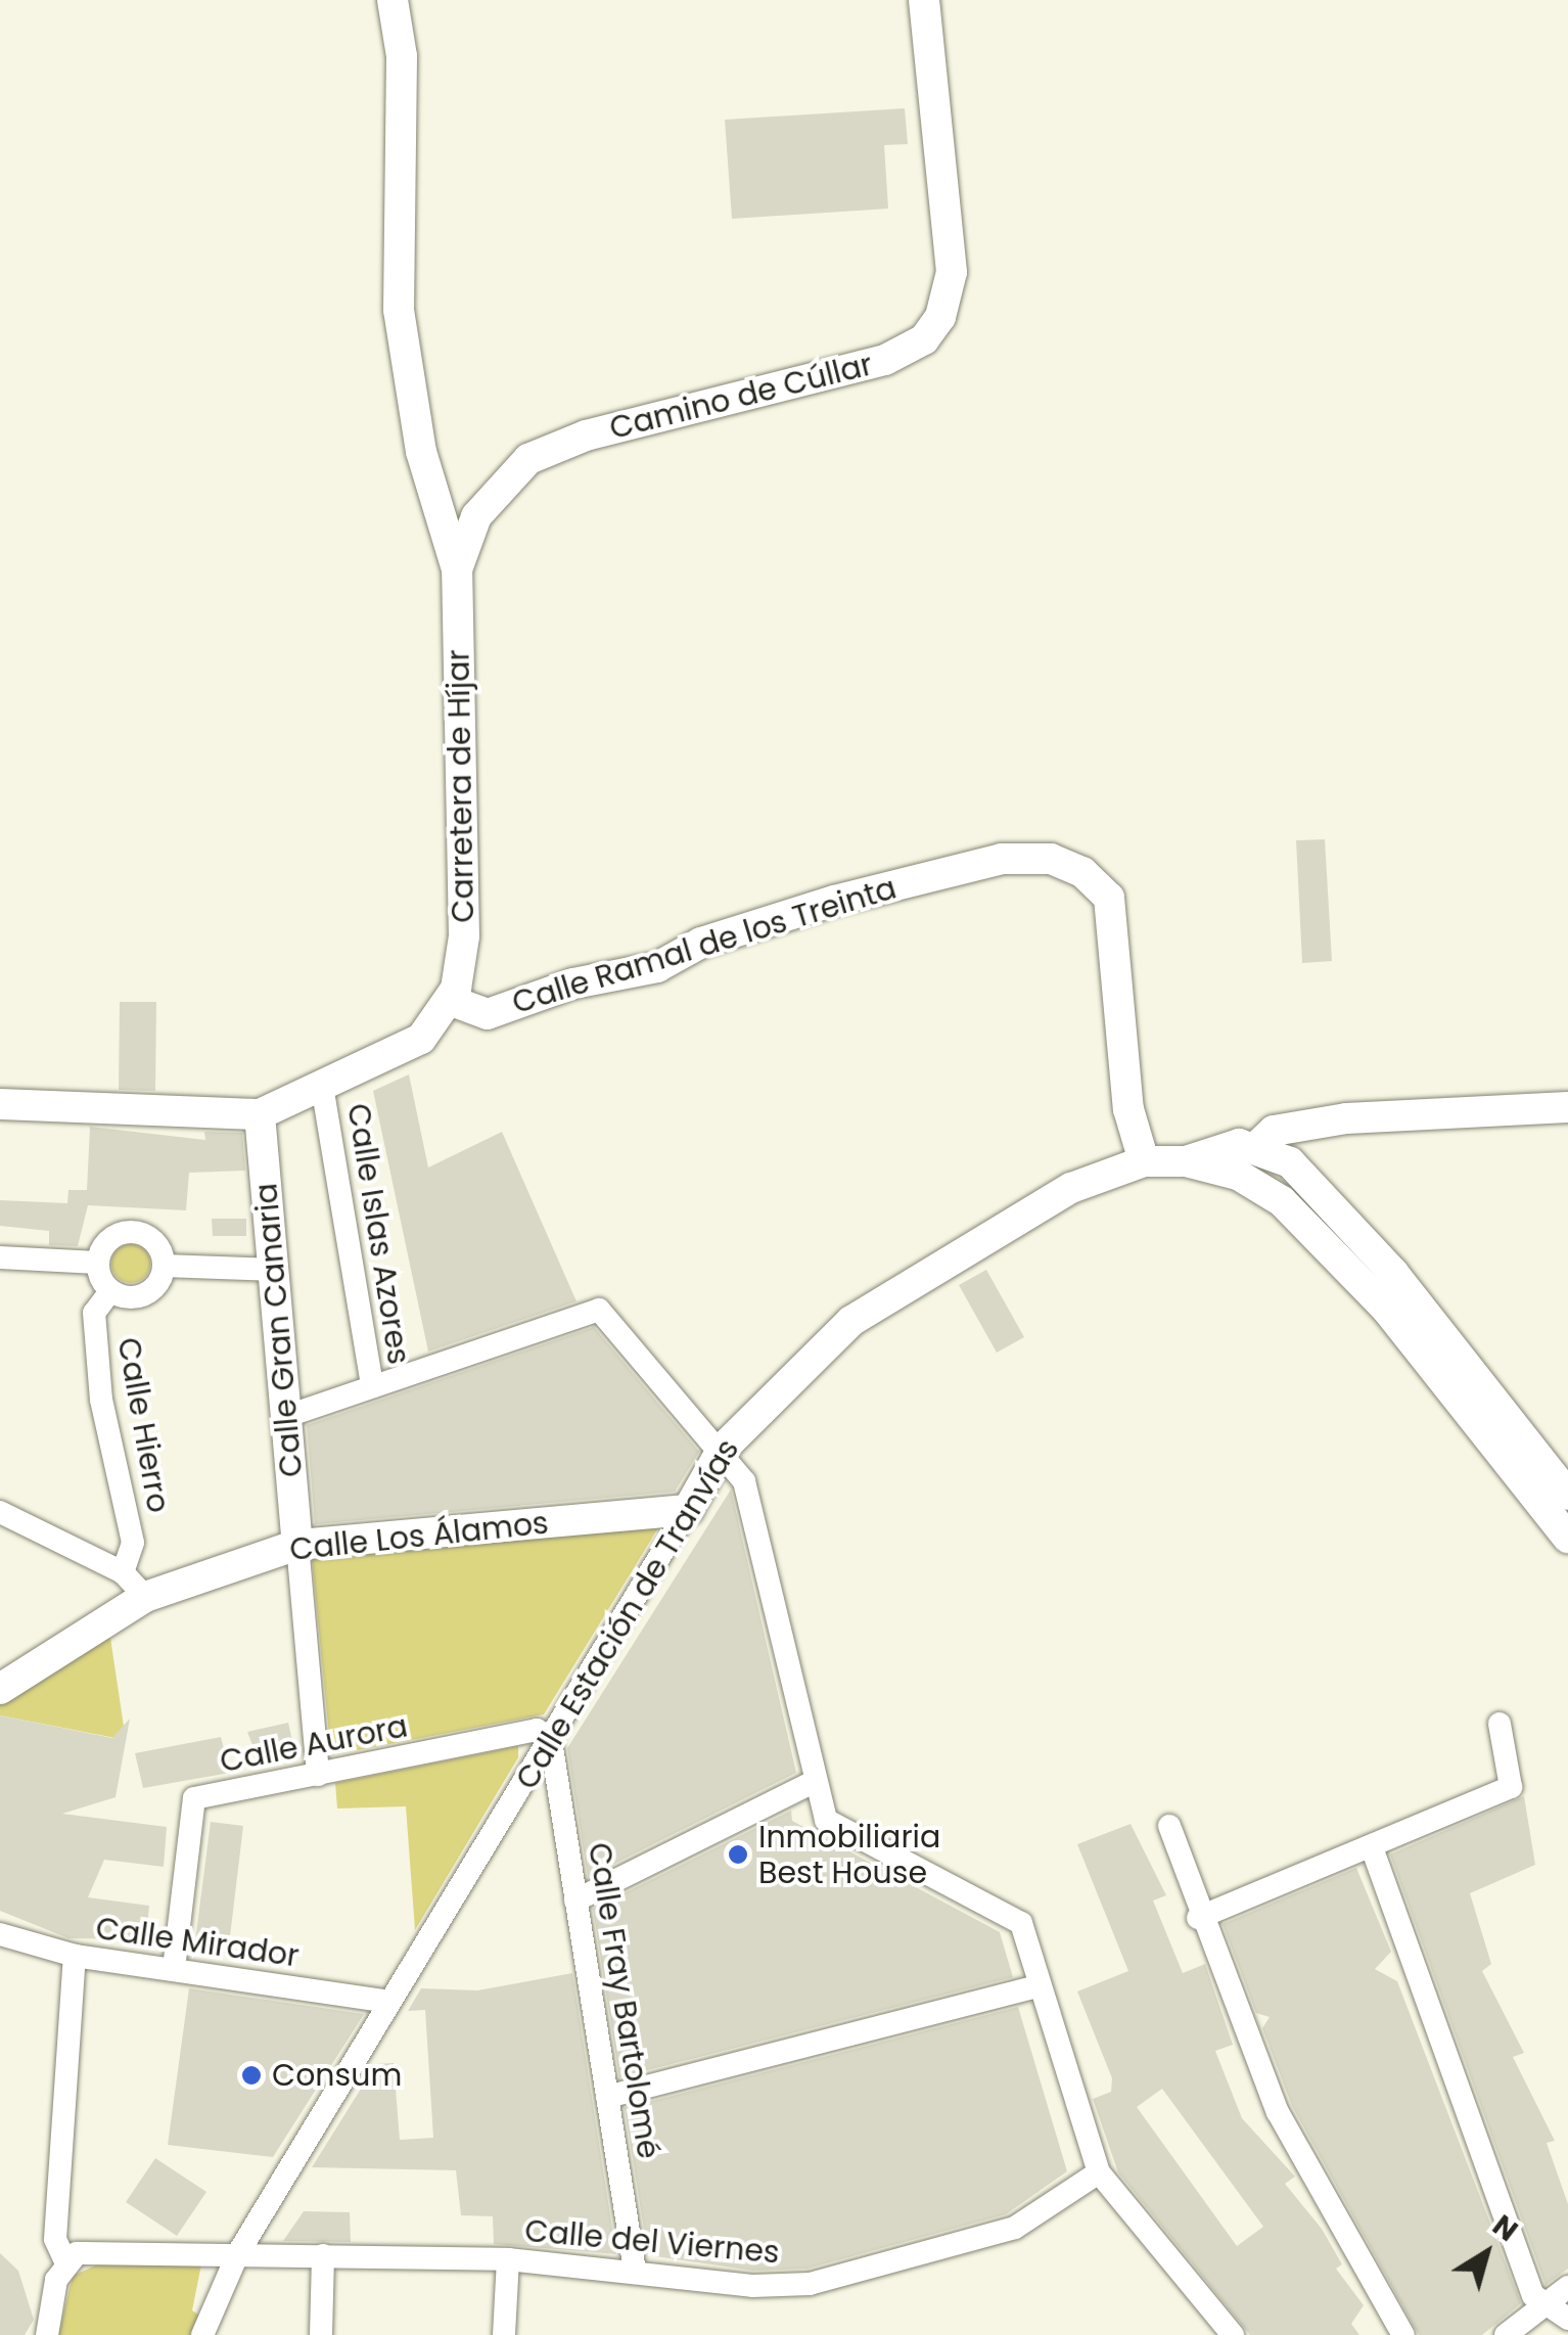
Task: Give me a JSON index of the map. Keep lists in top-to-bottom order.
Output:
{
  "streets": {
    "street": [
      "Camino de Cúllar",
      "Carretera de Híjar",
      "Calle Ramal de los Treinta",
      "Calle Islas Azores",
      "Calle Gran Canaria",
      "Calle Hierro",
      "Calle Los Álamos",
      "Calle Estación de Tranvías",
      "Calle Aurora",
      "Calle Mirador",
      "Calle Fray Bartolomé",
      "Calle del Viernes"
    ]
  },
  "crossings": [
    ["Camino de Cúllar", "Carretera de Híjar"],
    ["Carretera de Híjar", "Calle Ramal de los Treinta"],
    ["Calle Ramal de los Treinta", "Calle Estación de Tranvías"],
    ["Calle Gran Canaria", "Calle Los Álamos"],
    ["Calle Los Álamos", "Calle Estación de Tranvías"],
    ["Calle Estación de Tranvías", "Calle Aurora"],
    ["Calle Estación de Tranvías", "Calle Mirador"],
    ["Calle Estación de Tranvías", "Calle Fray Bartolomé"],
    ["Calle Estación de Tranvías", "Calle del Viernes"],
    ["Calle Aurora", "Calle Mirador"],
    ["Calle Aurora", "Calle Fray Bartolomé"],
    ["Calle Fray Bartolomé", "Calle del Viernes"]
  ],
  "places": ["Inmobiliaria Best House", "Consum"],
  "north": "top right"
}
